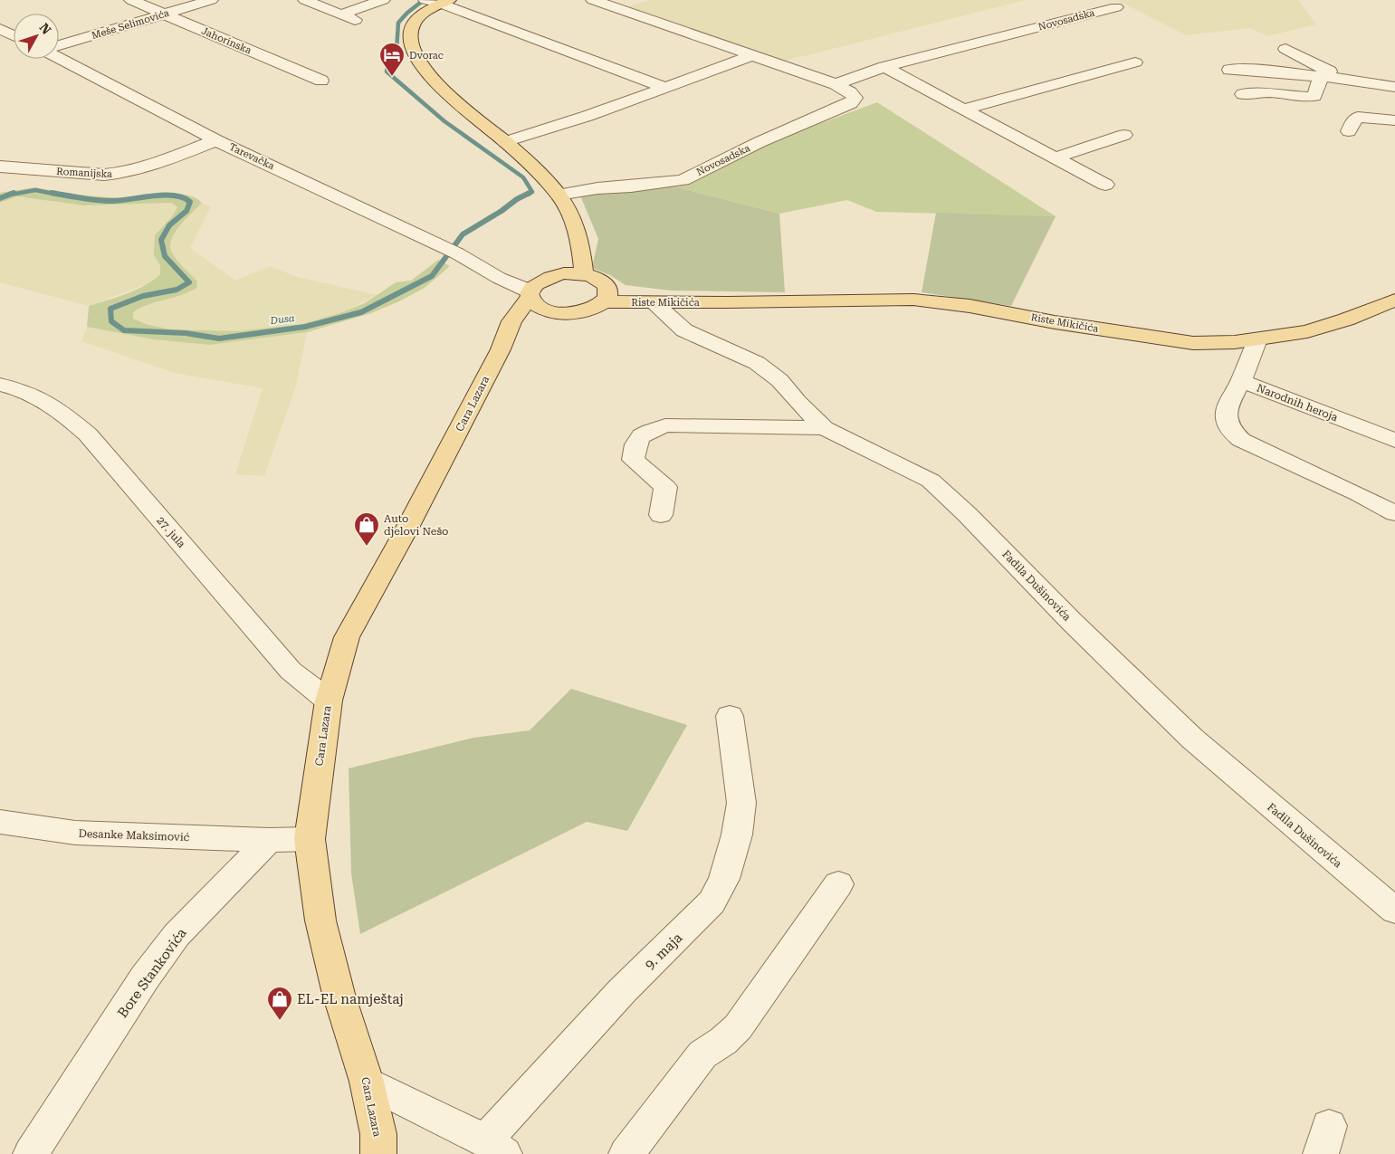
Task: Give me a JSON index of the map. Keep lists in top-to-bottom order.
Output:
{
  "streets": {
    "main road": ["Riste Mikičića", "Cara Lazara"],
    "street": [
      "Novosadska",
      "Meše Selimovića",
      "Jahorinska",
      "Tarevačka",
      "Romanijska",
      "Narodnih heroja",
      "27. jula",
      "Fadila Dušinovića",
      "Desanke Maksimović",
      "9. maja",
      "Bore Stankovića"
    ]
  },
  "crossings": [
    ["Meše Selimovića", "Jahorinska"],
    ["Tarevačka", "Romanijska"],
    ["Tarevačka", "Cara Lazara"],
    ["Riste Mikičića", "Fadila Dušinovića"],
    ["Cara Lazara", "27. jula"],
    ["Desanke Maksimović", "Bore Stankovića"]
  ],
  "water": ["Dusa"],
  "places": {
    "hotel": ["Dvorac"],
    "shop": ["Auto djelovi Nešo", "EL-EL namještaj"]
  },
  "north": "top right"
}
